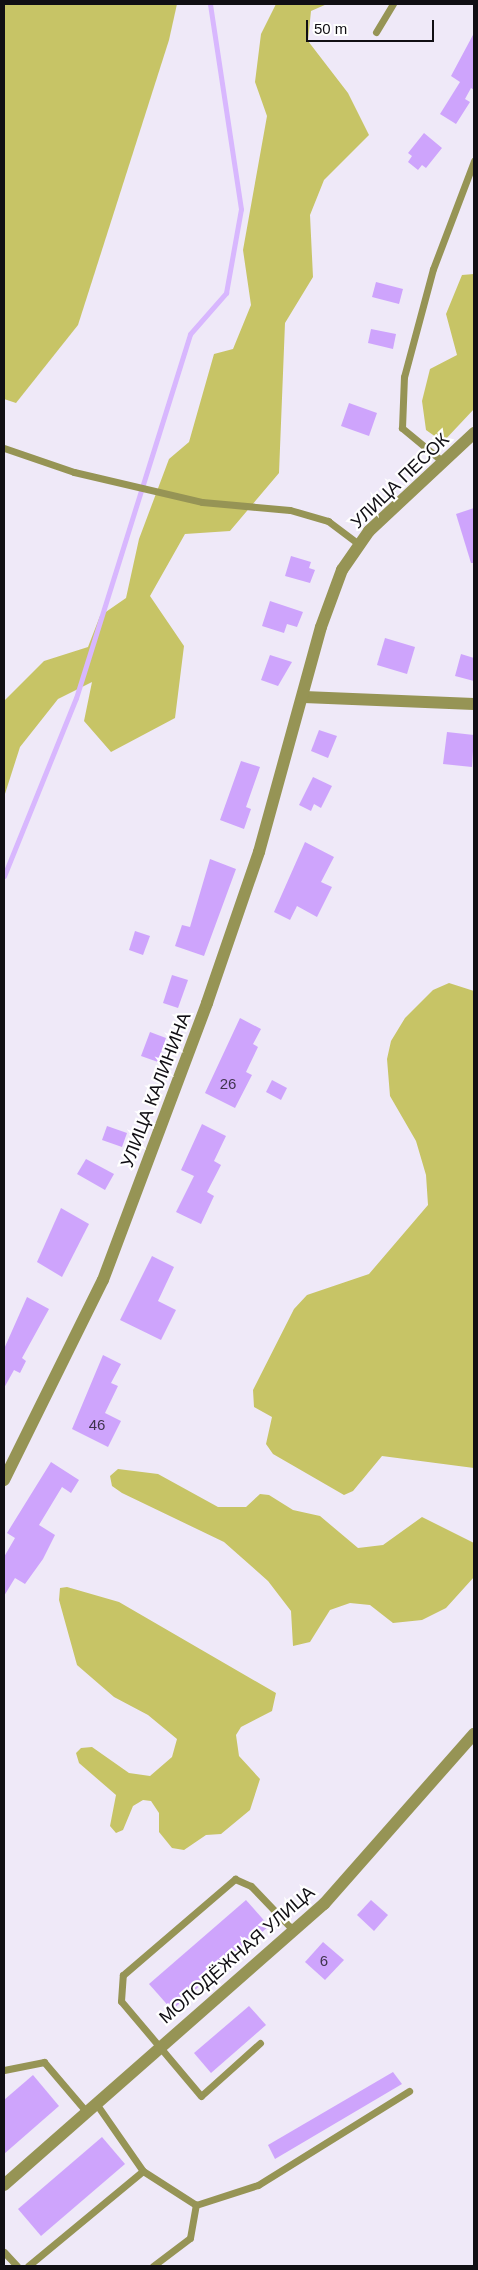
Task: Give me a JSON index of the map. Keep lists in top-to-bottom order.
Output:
{
  "streets": {
    "street": ["УЛИЦА ПЕСОК", "УЛИЦА КАЛИНИНА", "МОЛОДЁЖНАЯ УЛИЦА"]
  },
  "crossings": [
    ["УЛИЦА ПЕСОК", "УЛИЦА КАЛИНИНА"]
  ],
  "house_numbers": ["26", "46", "6"],
  "scale_bar": "50 m"
}
